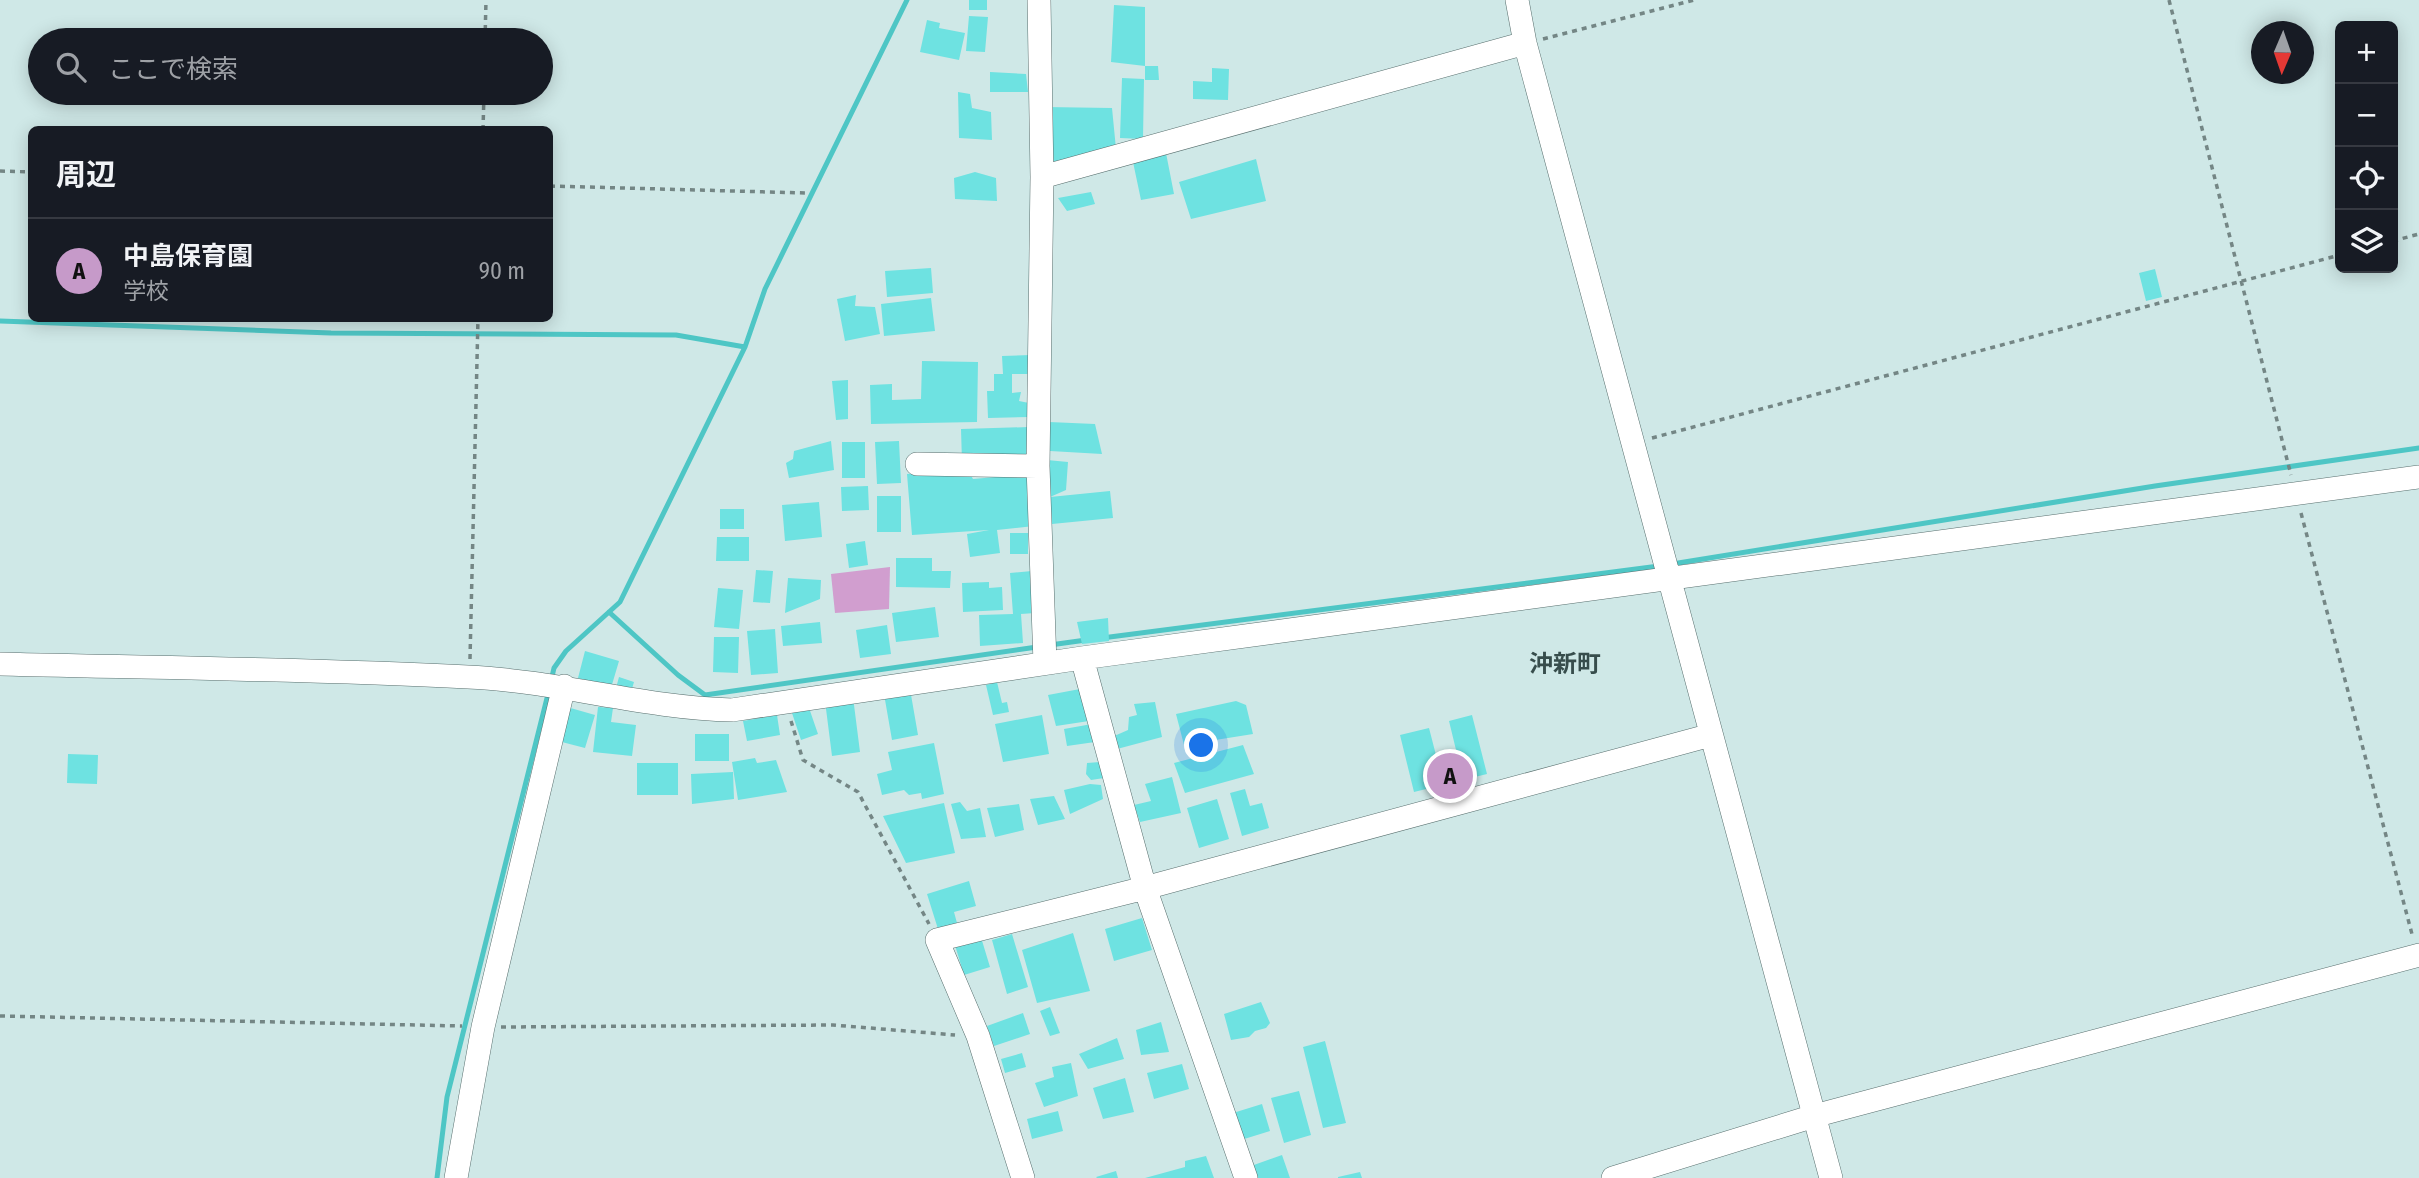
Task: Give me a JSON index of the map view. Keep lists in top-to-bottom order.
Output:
{
  "districts": ["沖新町"],
  "north": "bottom",
  "page": {
    "map_buttons": ["+", "−"],
    "search": "ここで検索",
    "heading": "周辺",
    "list": [
      {
        "mark": "A",
        "name": "中島保育園",
        "note": "学校",
        "value": "90 m"
      }
    ],
    "pins": "A"
  }
}
